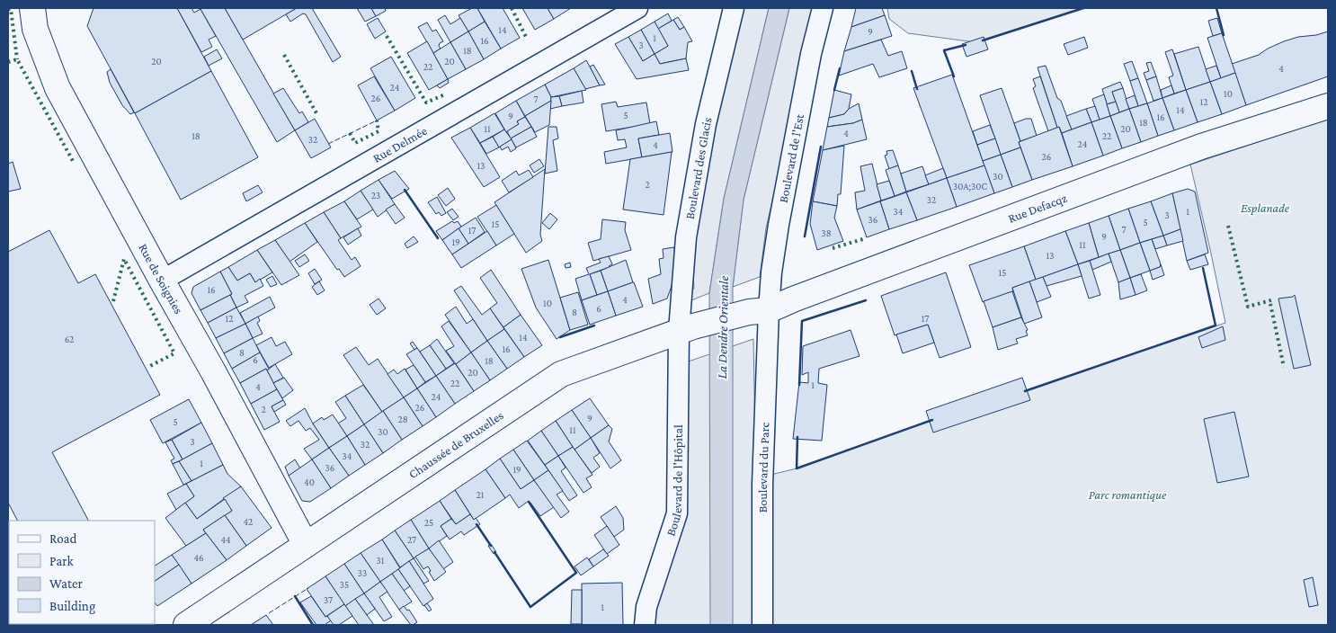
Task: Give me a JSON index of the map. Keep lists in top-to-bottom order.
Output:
{
  "streets": {
    "street": [
      "Rue Delmée",
      "Boulevard de l'Est",
      "Boulevard des Glacis",
      "Rue Defacqz",
      "Rue de Soignies",
      "Chaussée de Bruxelles",
      "Boulevard du Parc",
      "Boulevard de l'Hôpital"
    ]
  },
  "crossings": [
    ["Rue Delmée", "Rue de Soignies"],
    ["Boulevard de l'Est", "Rue Defacqz"],
    ["Boulevard de l'Est", "Chaussée de Bruxelles"],
    ["Boulevard de l'Est", "Boulevard du Parc"],
    ["Boulevard des Glacis", "Chaussée de Bruxelles"],
    ["Boulevard des Glacis", "Boulevard de l'Hôpital"],
    ["Rue Defacqz", "Chaussée de Bruxelles"],
    ["Rue Defacqz", "Boulevard du Parc"],
    ["Rue de Soignies", "Chaussée de Bruxelles"],
    ["Chaussée de Bruxelles", "Boulevard du Parc"],
    ["Chaussée de Bruxelles", "Boulevard de l'Hôpital"]
  ],
  "water": ["La Dendre Orientale"],
  "parks": ["Esplanade", "Parc romantique"],
  "house_numbers": [
    "14",
    "9",
    "1",
    "16",
    "3",
    "18",
    "20",
    "20",
    "22",
    "4",
    "24",
    "10",
    "26",
    "7",
    "12",
    "14",
    "5",
    "9",
    "16",
    "18",
    "11",
    "20",
    "4",
    "18",
    "22",
    "32",
    "24",
    "4",
    "26",
    "13",
    "30",
    "2",
    "30A;30C",
    "23",
    "32",
    "34",
    "1",
    "3",
    "36",
    "5",
    "15",
    "7",
    "17",
    "38",
    "9",
    "19",
    "11",
    "13",
    "15",
    "16",
    "4",
    "10",
    "6",
    "8",
    "12",
    "17",
    "14",
    "62",
    "16",
    "8",
    "6",
    "18",
    "20",
    "22",
    "1",
    "4",
    "24",
    "26",
    "2",
    "9",
    "28",
    "5",
    "11",
    "30",
    "3",
    "32",
    "34",
    "1",
    "36",
    "19",
    "40",
    "21",
    "42",
    "25",
    "44",
    "27",
    "46",
    "31",
    "33",
    "35",
    "37",
    "1"
  ],
  "legend": [
    "Road",
    "Park",
    "Water",
    "Building"
  ]
}
